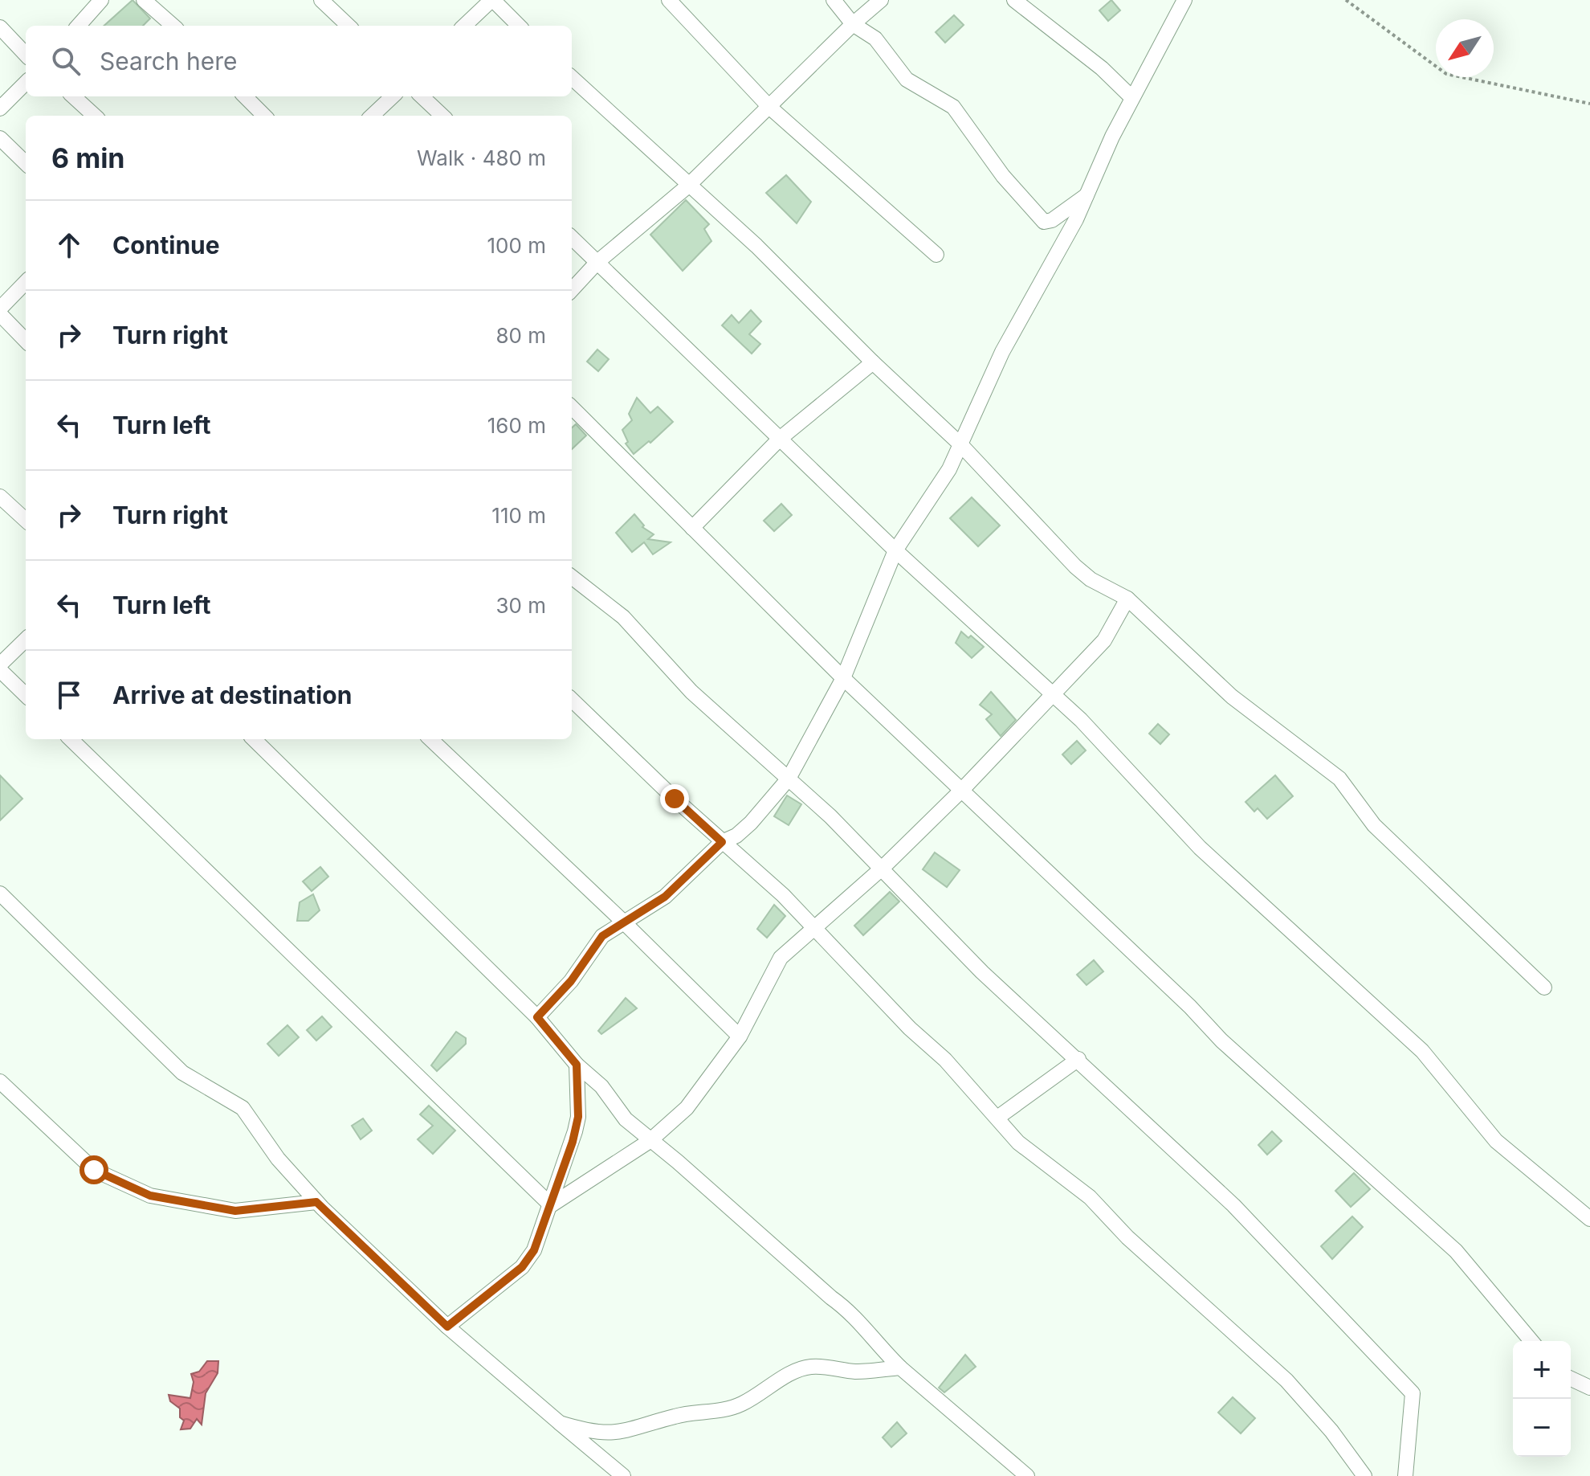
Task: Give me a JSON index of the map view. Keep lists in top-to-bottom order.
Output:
{
  "north": "bottom left",
  "page": {
    "search": "Search here",
    "heading": ["6 min", "Walk · 480 m"],
    "list": [
      ["Continue", "100 m"],
      ["Turn right", "80 m"],
      ["Turn left", "160 m"],
      ["Turn right", "110 m"],
      ["Turn left", "30 m"],
      "Arrive at destination"
    ],
    "map_buttons": ["+", "−"]
  }
}
